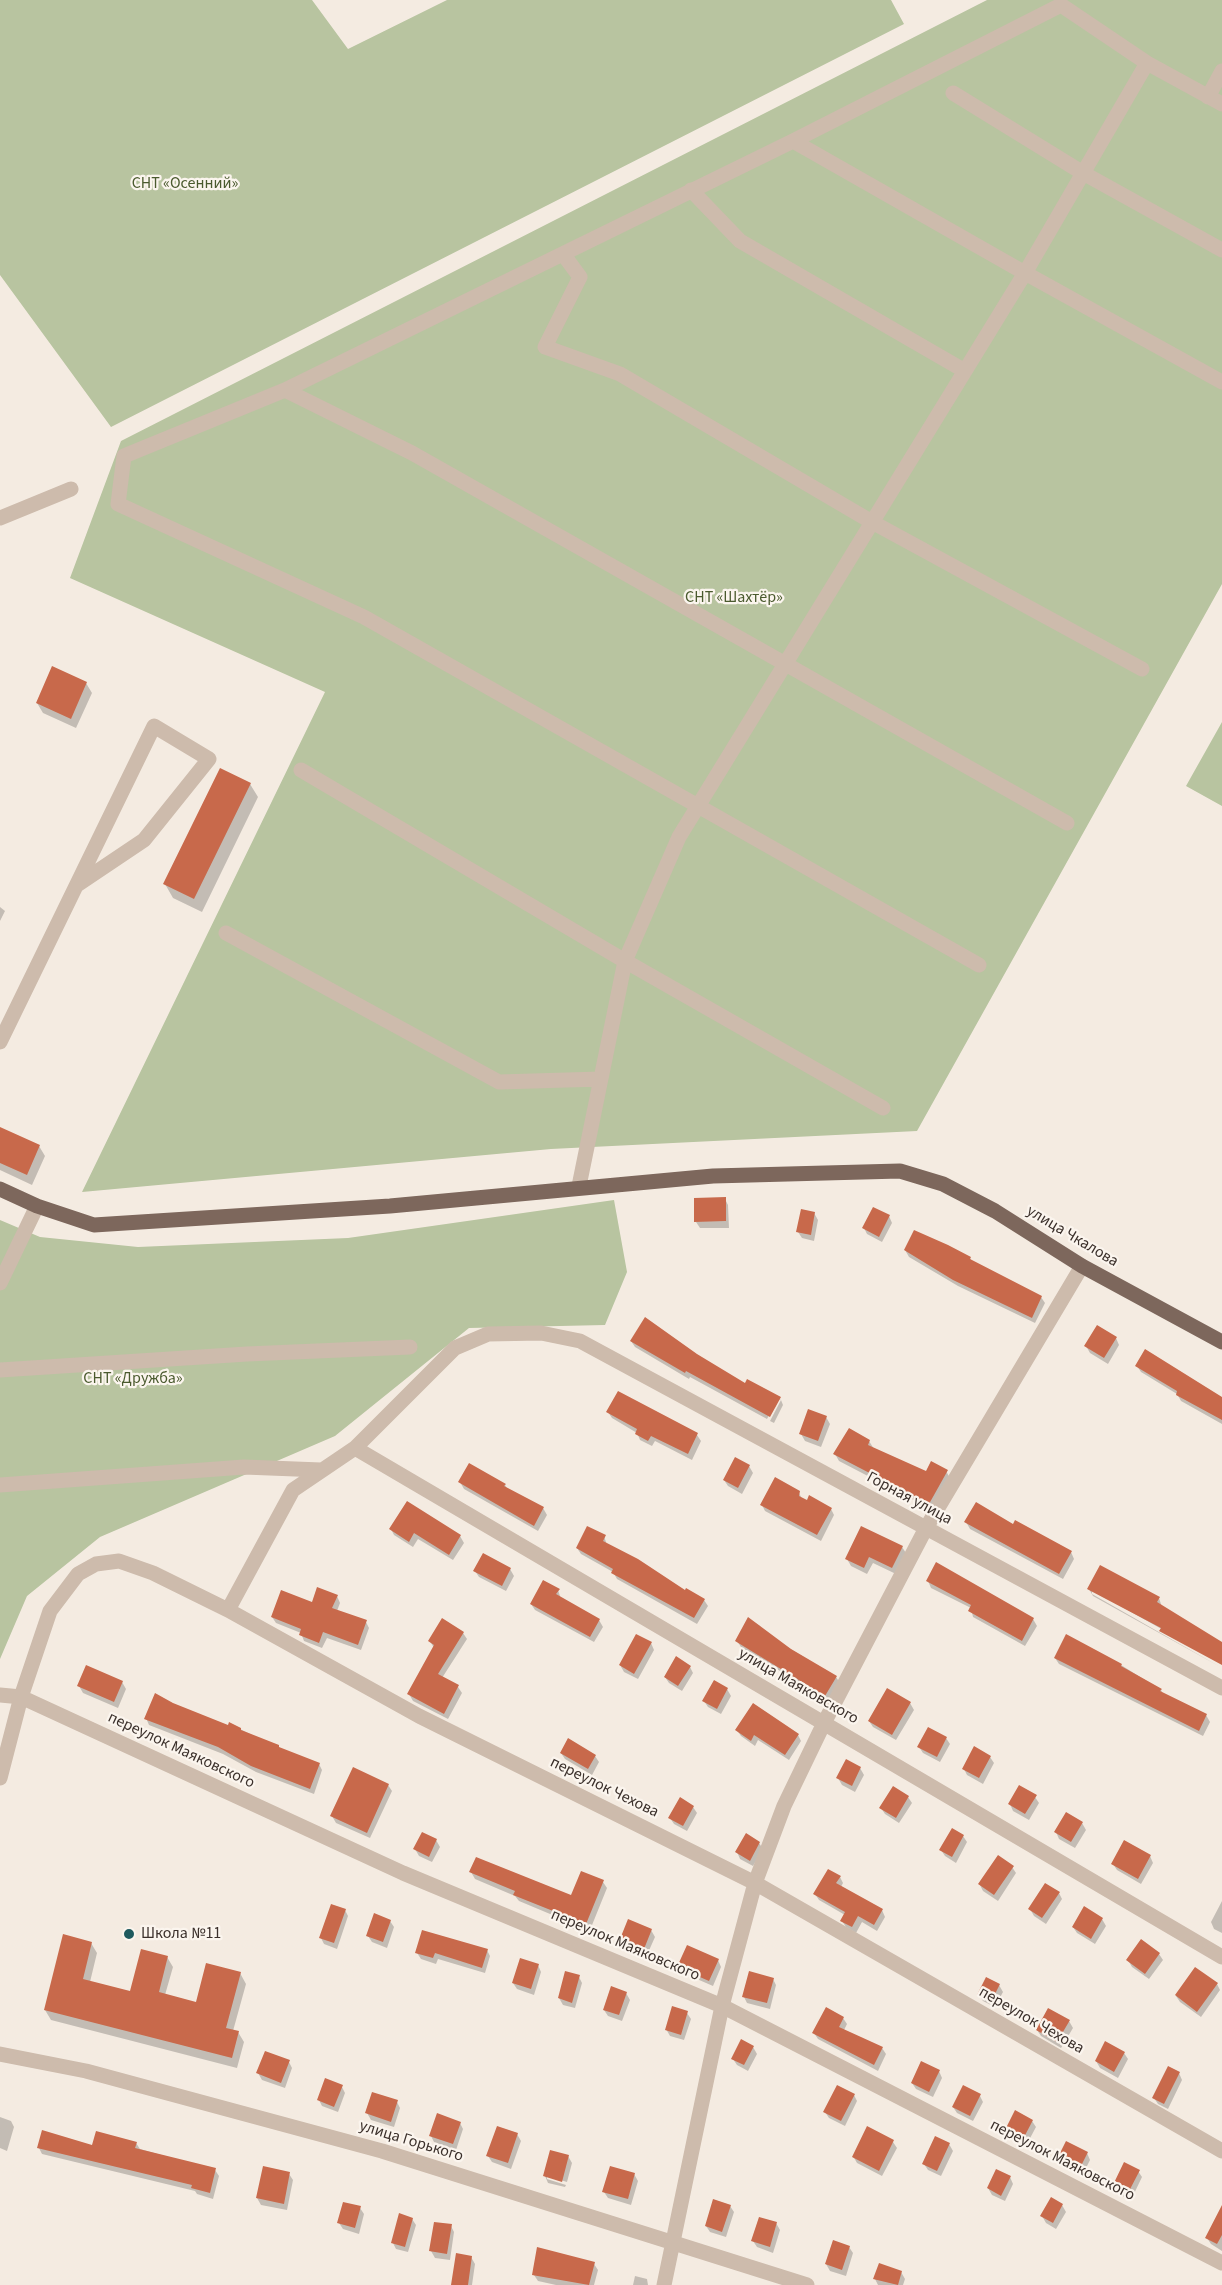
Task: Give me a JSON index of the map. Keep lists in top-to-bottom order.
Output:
{
  "streets": {
    "main road": ["улица Чкалова"],
    "street": [
      "Горная улица",
      "улица Маяковского",
      "переулок Маяковского",
      "переулок Чехова",
      "улица Горького"
    ]
  },
  "crossings": [
    ["Горная улица", "улица Маяковского"],
    ["Горная улица", "переулок Чехова"],
    ["переулок Маяковского", "переулок Чехова"]
  ],
  "parks": ["СНТ «Осенний»", "СНТ «Шахтёр»", "СНТ «Дружба»"],
  "places": ["Школа №11"]
}
